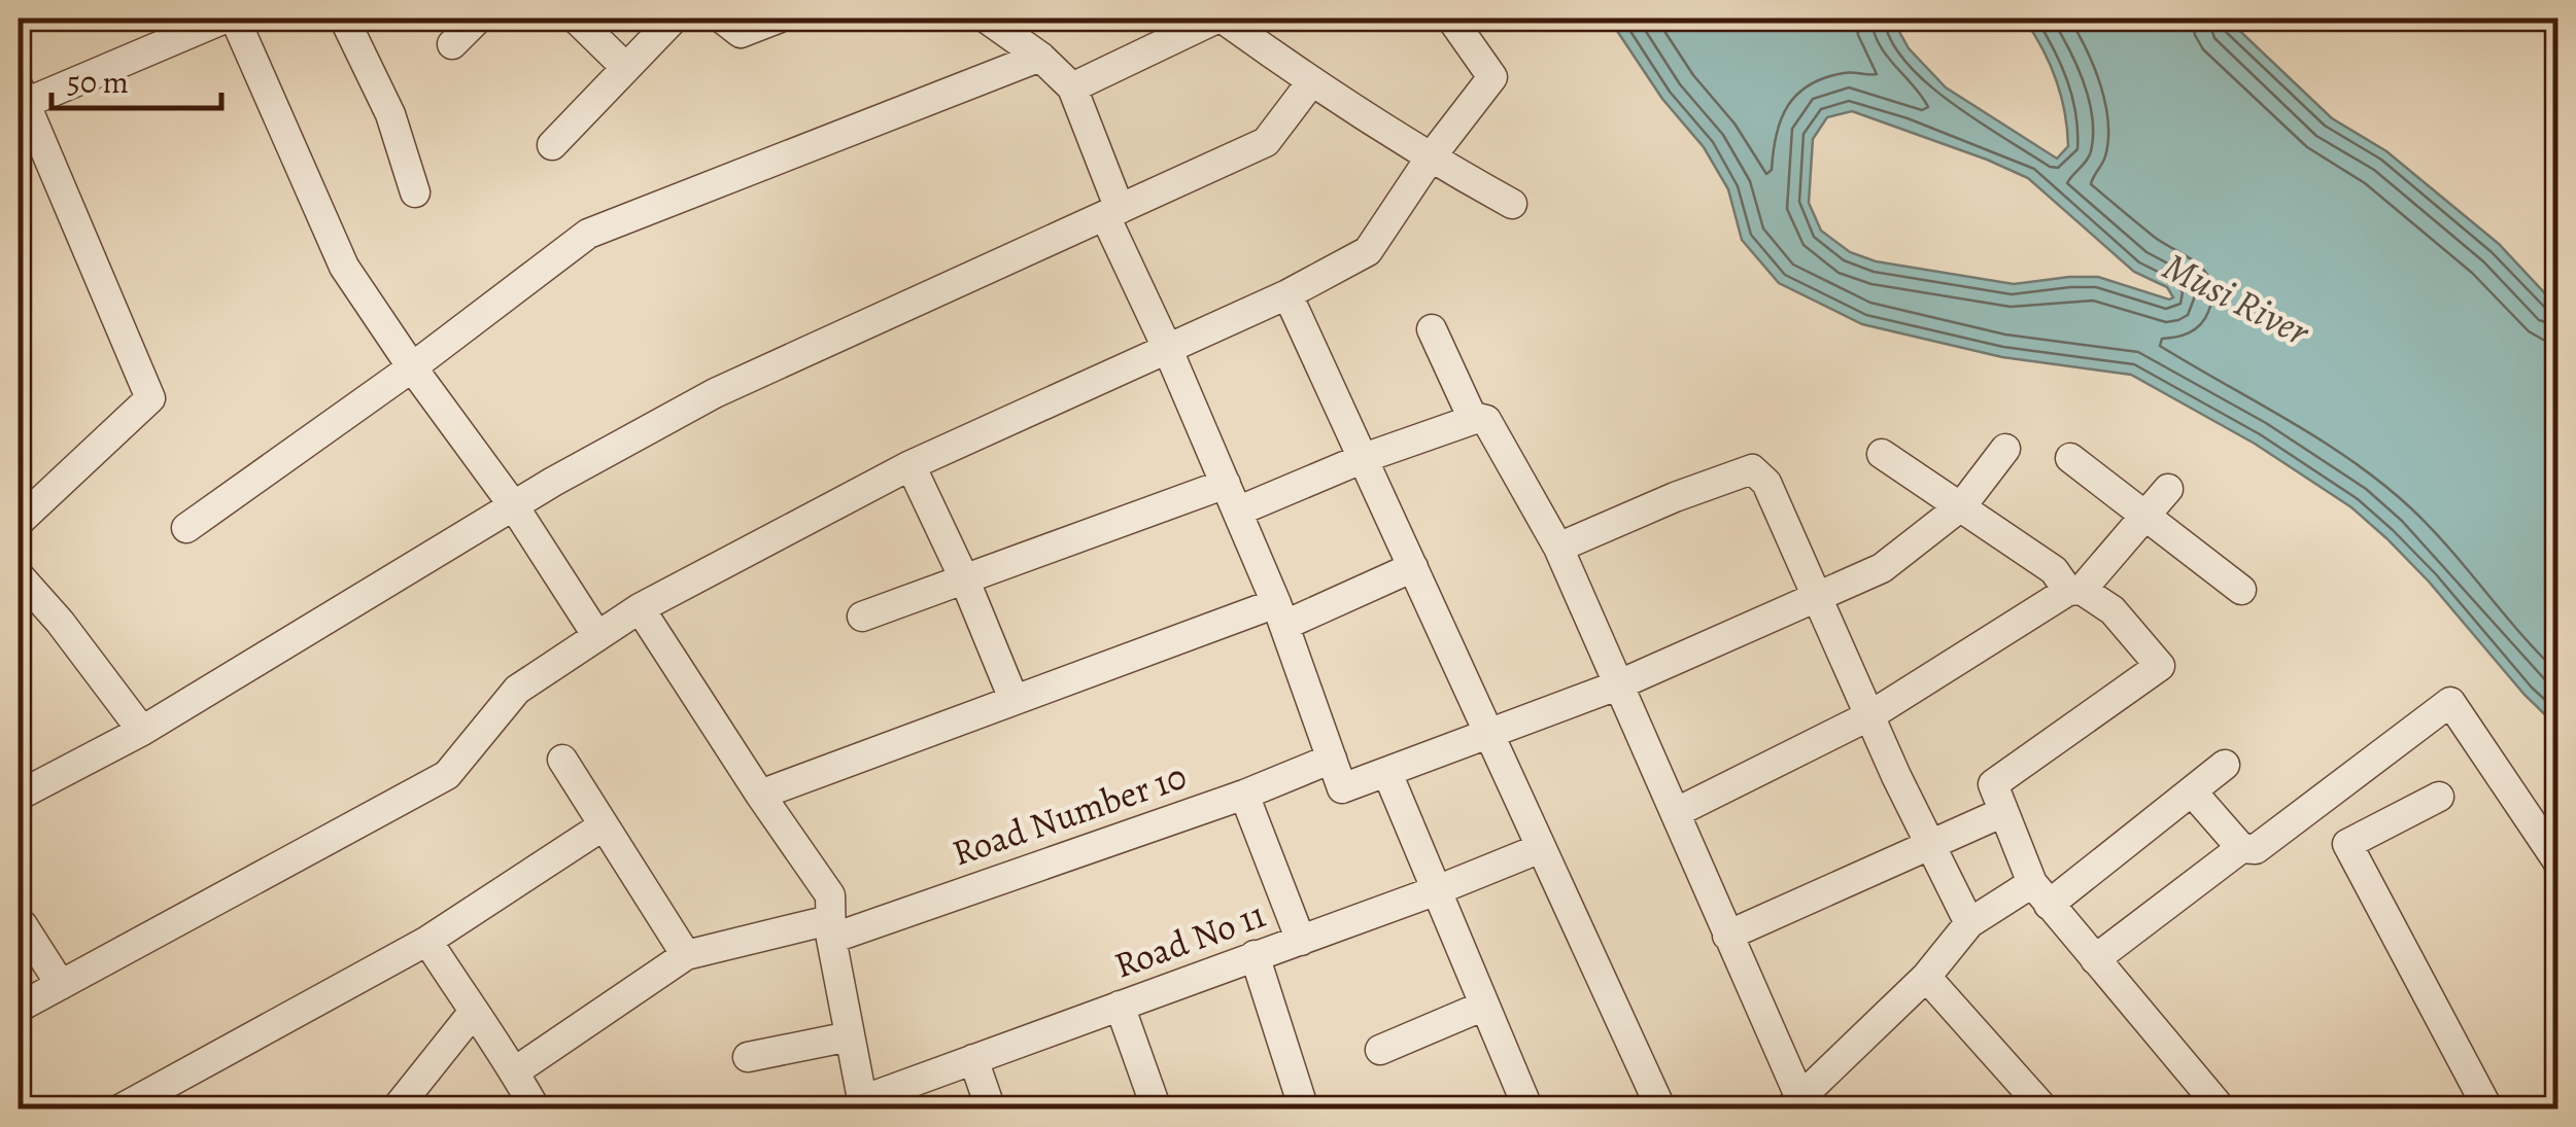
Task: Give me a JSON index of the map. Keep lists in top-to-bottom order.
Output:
{
  "streets": {
    "street": ["Road Number 10", "Road No 11"]
  },
  "water": ["Musi River"],
  "scale_bar": "50 m"
}
